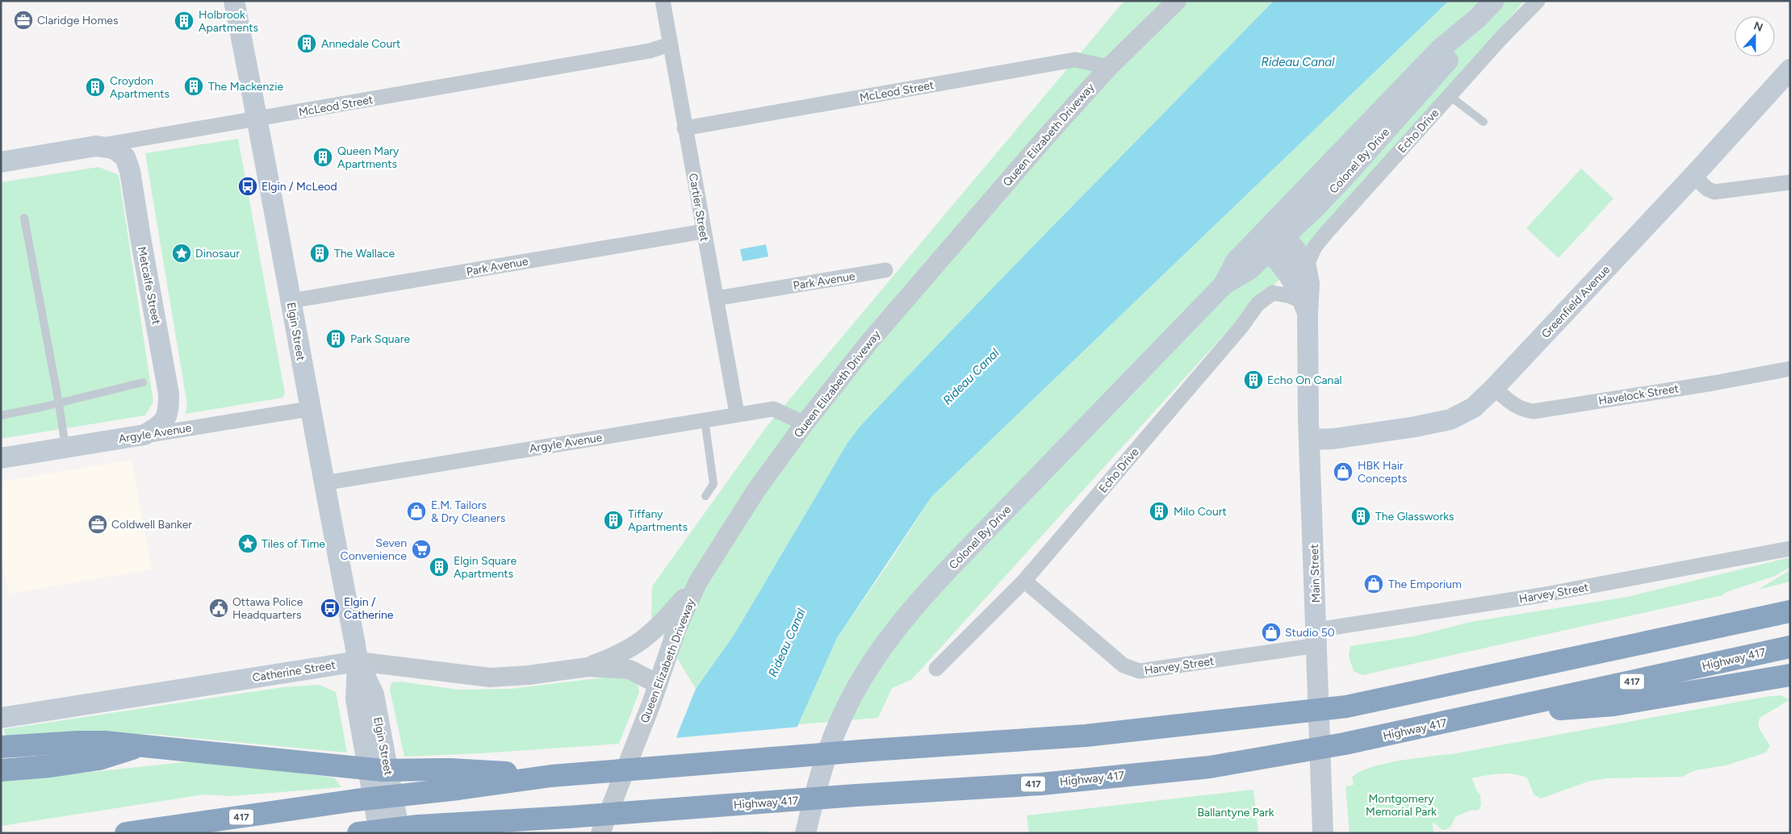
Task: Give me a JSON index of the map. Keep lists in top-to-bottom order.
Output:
{
  "streets": {
    "highway": ["Highway 417", "417"],
    "main road": [
      "McLeod Street",
      "Colonel By Drive",
      "Metcalfe Street",
      "Greenfield Avenue",
      "Elgin Street",
      "Argyle Avenue",
      "Main Street",
      "Catherine Street"
    ],
    "street": [
      "Echo Drive",
      "Queen Elizabeth Driveway",
      "Cartier Street",
      "Park Avenue",
      "Havelock Street",
      "Harvey Street"
    ]
  },
  "crossings": [
    ["McLeod Street", "Queen Elizabeth Driveway"],
    ["McLeod Street", "Cartier Street"],
    ["McLeod Street", "Metcalfe Street"],
    ["McLeod Street", "Elgin Street"],
    ["Echo Drive", "Main Street"],
    ["Echo Drive", "Harvey Street"],
    ["Queen Elizabeth Driveway", "Argyle Avenue"],
    ["Colonel By Drive", "Main Street"],
    ["Cartier Street", "Park Avenue"],
    ["Cartier Street", "Argyle Avenue"],
    ["Park Avenue", "Elgin Street"],
    ["Metcalfe Street", "Argyle Avenue"],
    ["Greenfield Avenue", "Havelock Street"],
    ["Greenfield Avenue", "Main Street"],
    ["Elgin Street", "Argyle Avenue"],
    ["Elgin Street", "Highway 417"],
    ["Elgin Street", "Catherine Street"],
    ["Main Street", "Harvey Street"]
  ],
  "water": ["Rideau Canal"],
  "parks": ["Montgomery Memorial Park", "Ballantyne Park"],
  "places": {
    "office": ["Claridge Homes", "Coldwell Banker"],
    "building": [
      "Holbrook Apartments",
      "Annedale Court",
      "The Mackenzie",
      "Croydon Apartments",
      "Queen Mary Apartments",
      "The Wallace",
      "Park Square",
      "Echo On Canal",
      "Milo Court",
      "The Glassworks",
      "Tiffany Apartments",
      "Elgin Square Apartments"
    ],
    "bus stop": ["Elgin / McLeod", "Elgin / Catherine"],
    "place": ["Dinosaur", "Tiles of Time"],
    "shop": [
      "HBK Hair Concepts",
      "E.M. Tailors & Dry Cleaners",
      "The Emporium",
      "Studio 50"
    ],
    "supermarket": ["Seven Convenience"],
    "public building": ["Ottawa Police Headquarters"]
  },
  "north": "top"
}
